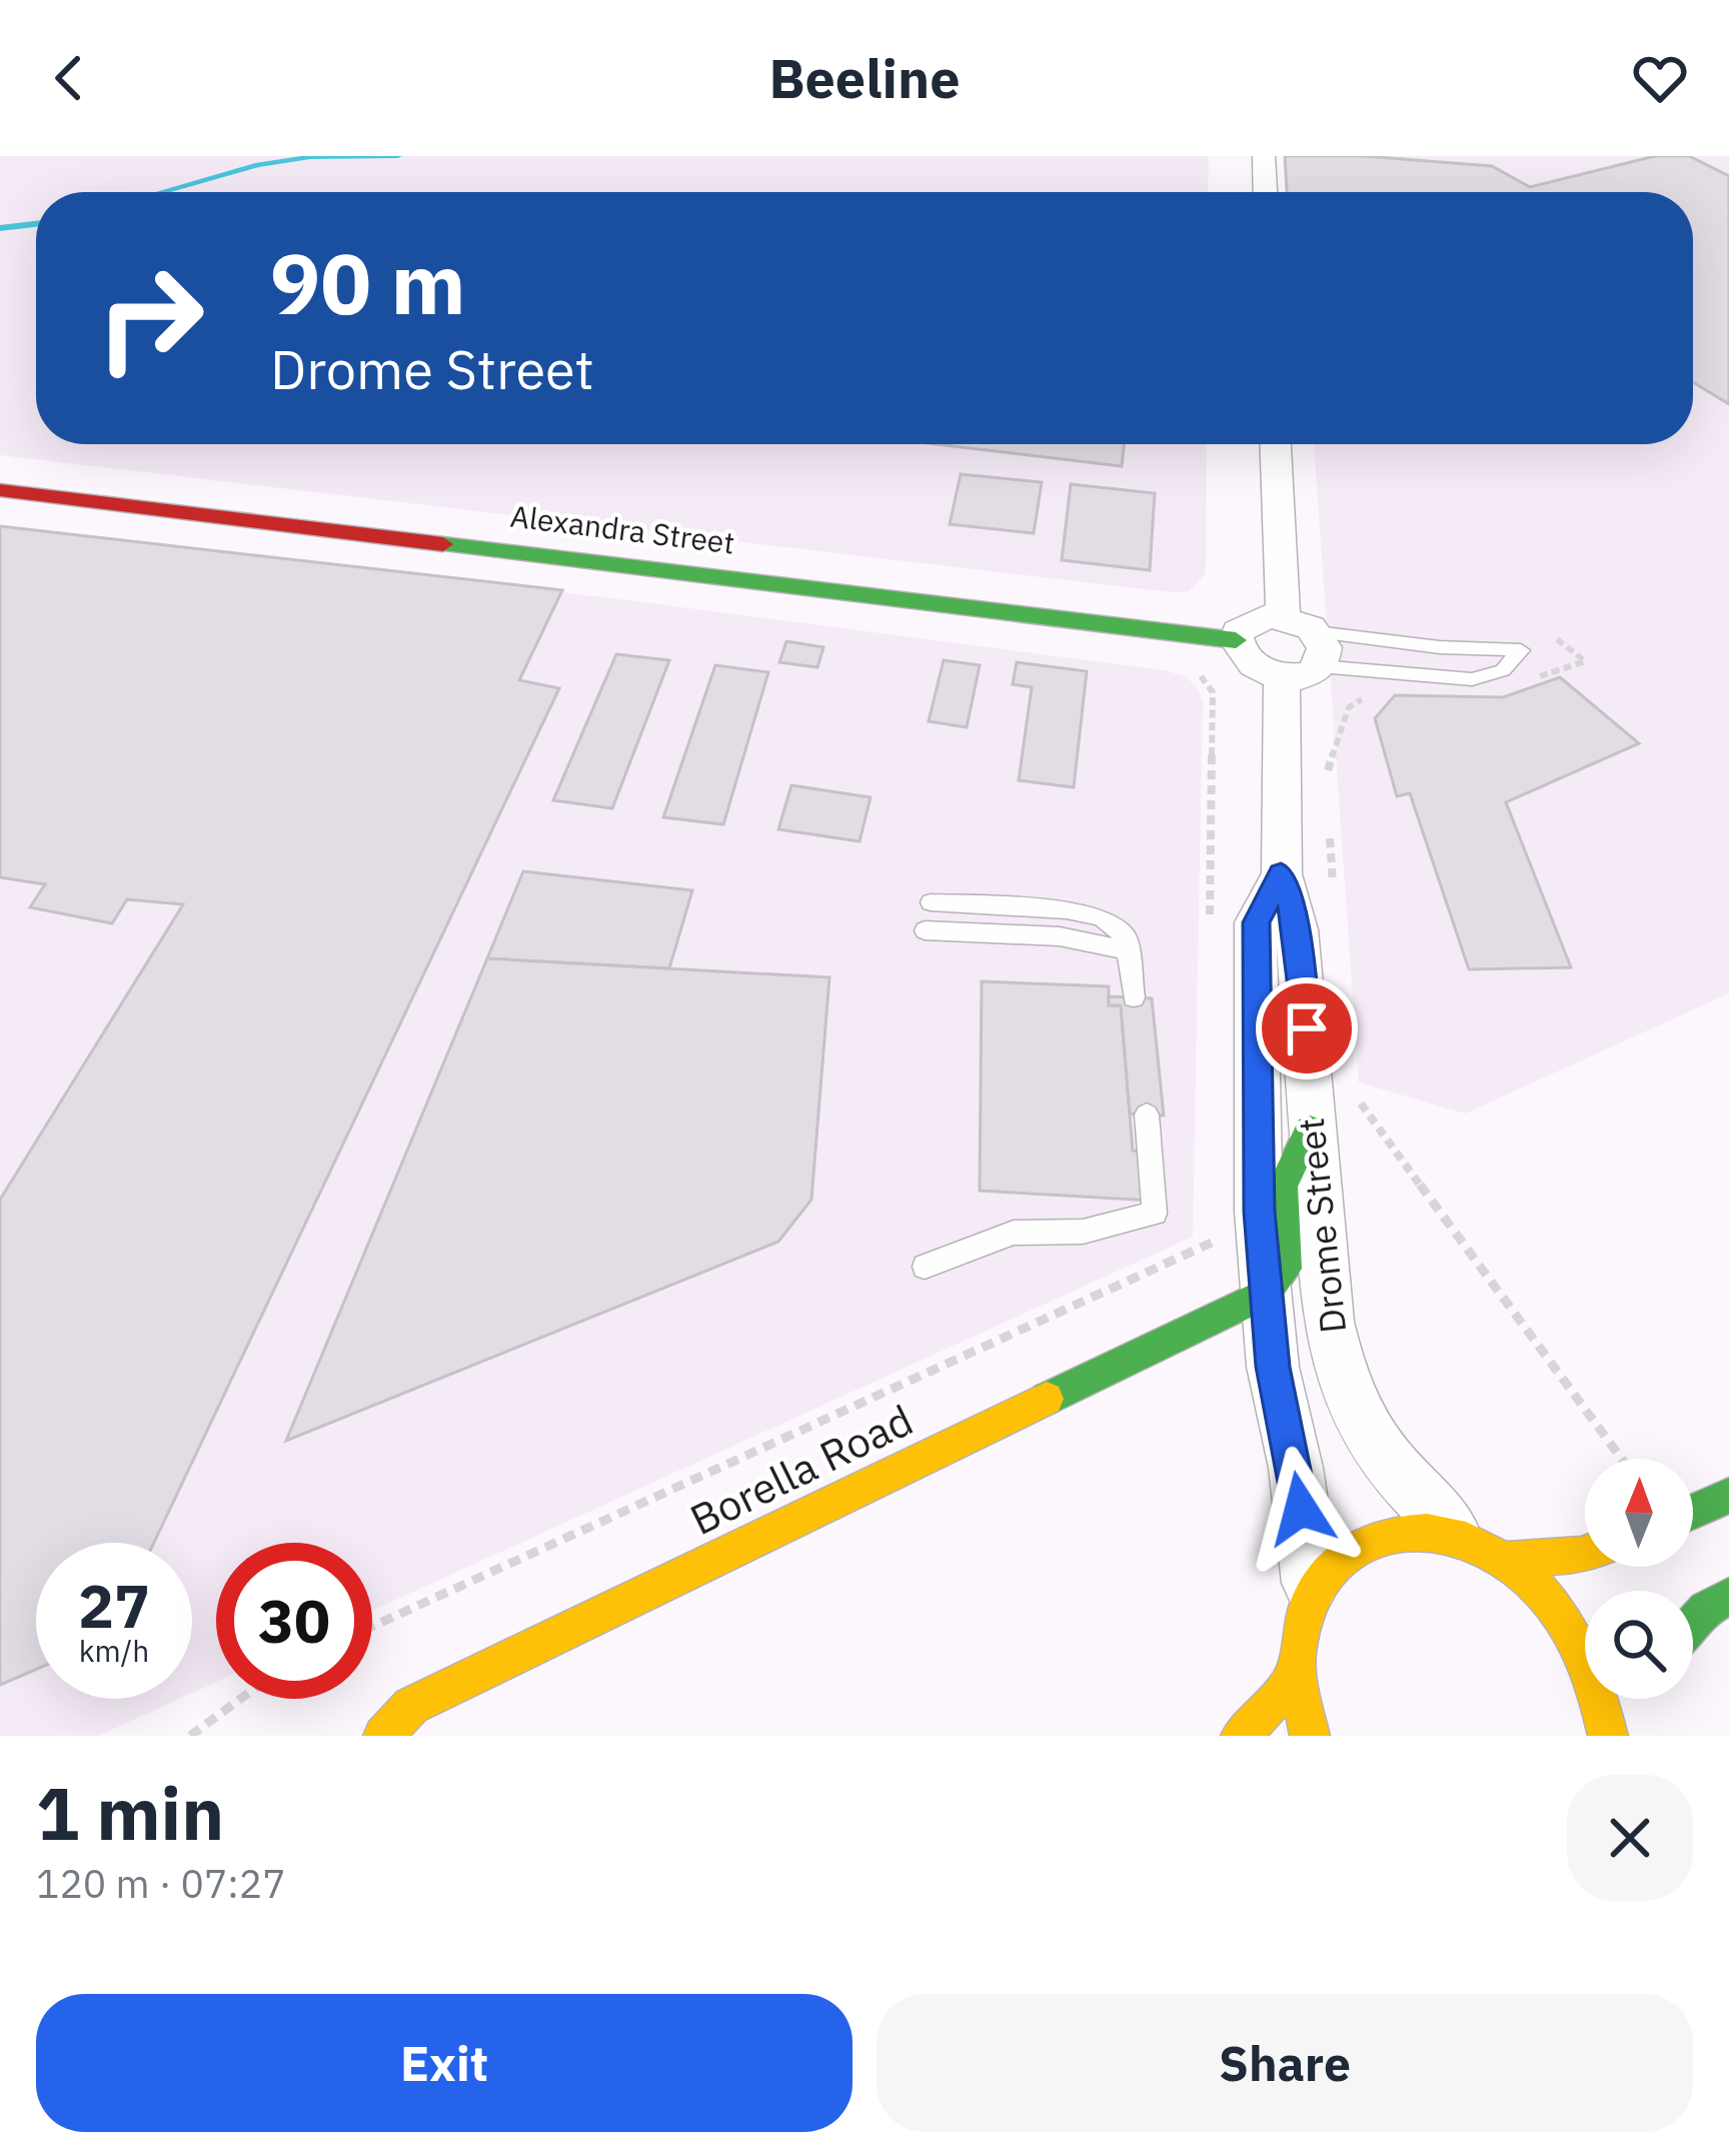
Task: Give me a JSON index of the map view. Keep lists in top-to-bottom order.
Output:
{
  "streets": {
    "street": ["Alexandra Street", "Drome Street", "Borella Road"]
  },
  "crossings": [
    ["Alexandra Street", "Drome Street"],
    ["Drome Street", "Borella Road"]
  ],
  "north": "top",
  "page": {
    "header": "Beeline",
    "turn": ["90 m", "Drome Street"],
    "speed": "27 km/h",
    "limit": "30",
    "heading": ["1 min", "120 m · 07:27"],
    "buttons": ["Exit", "Share"]
  }
}
